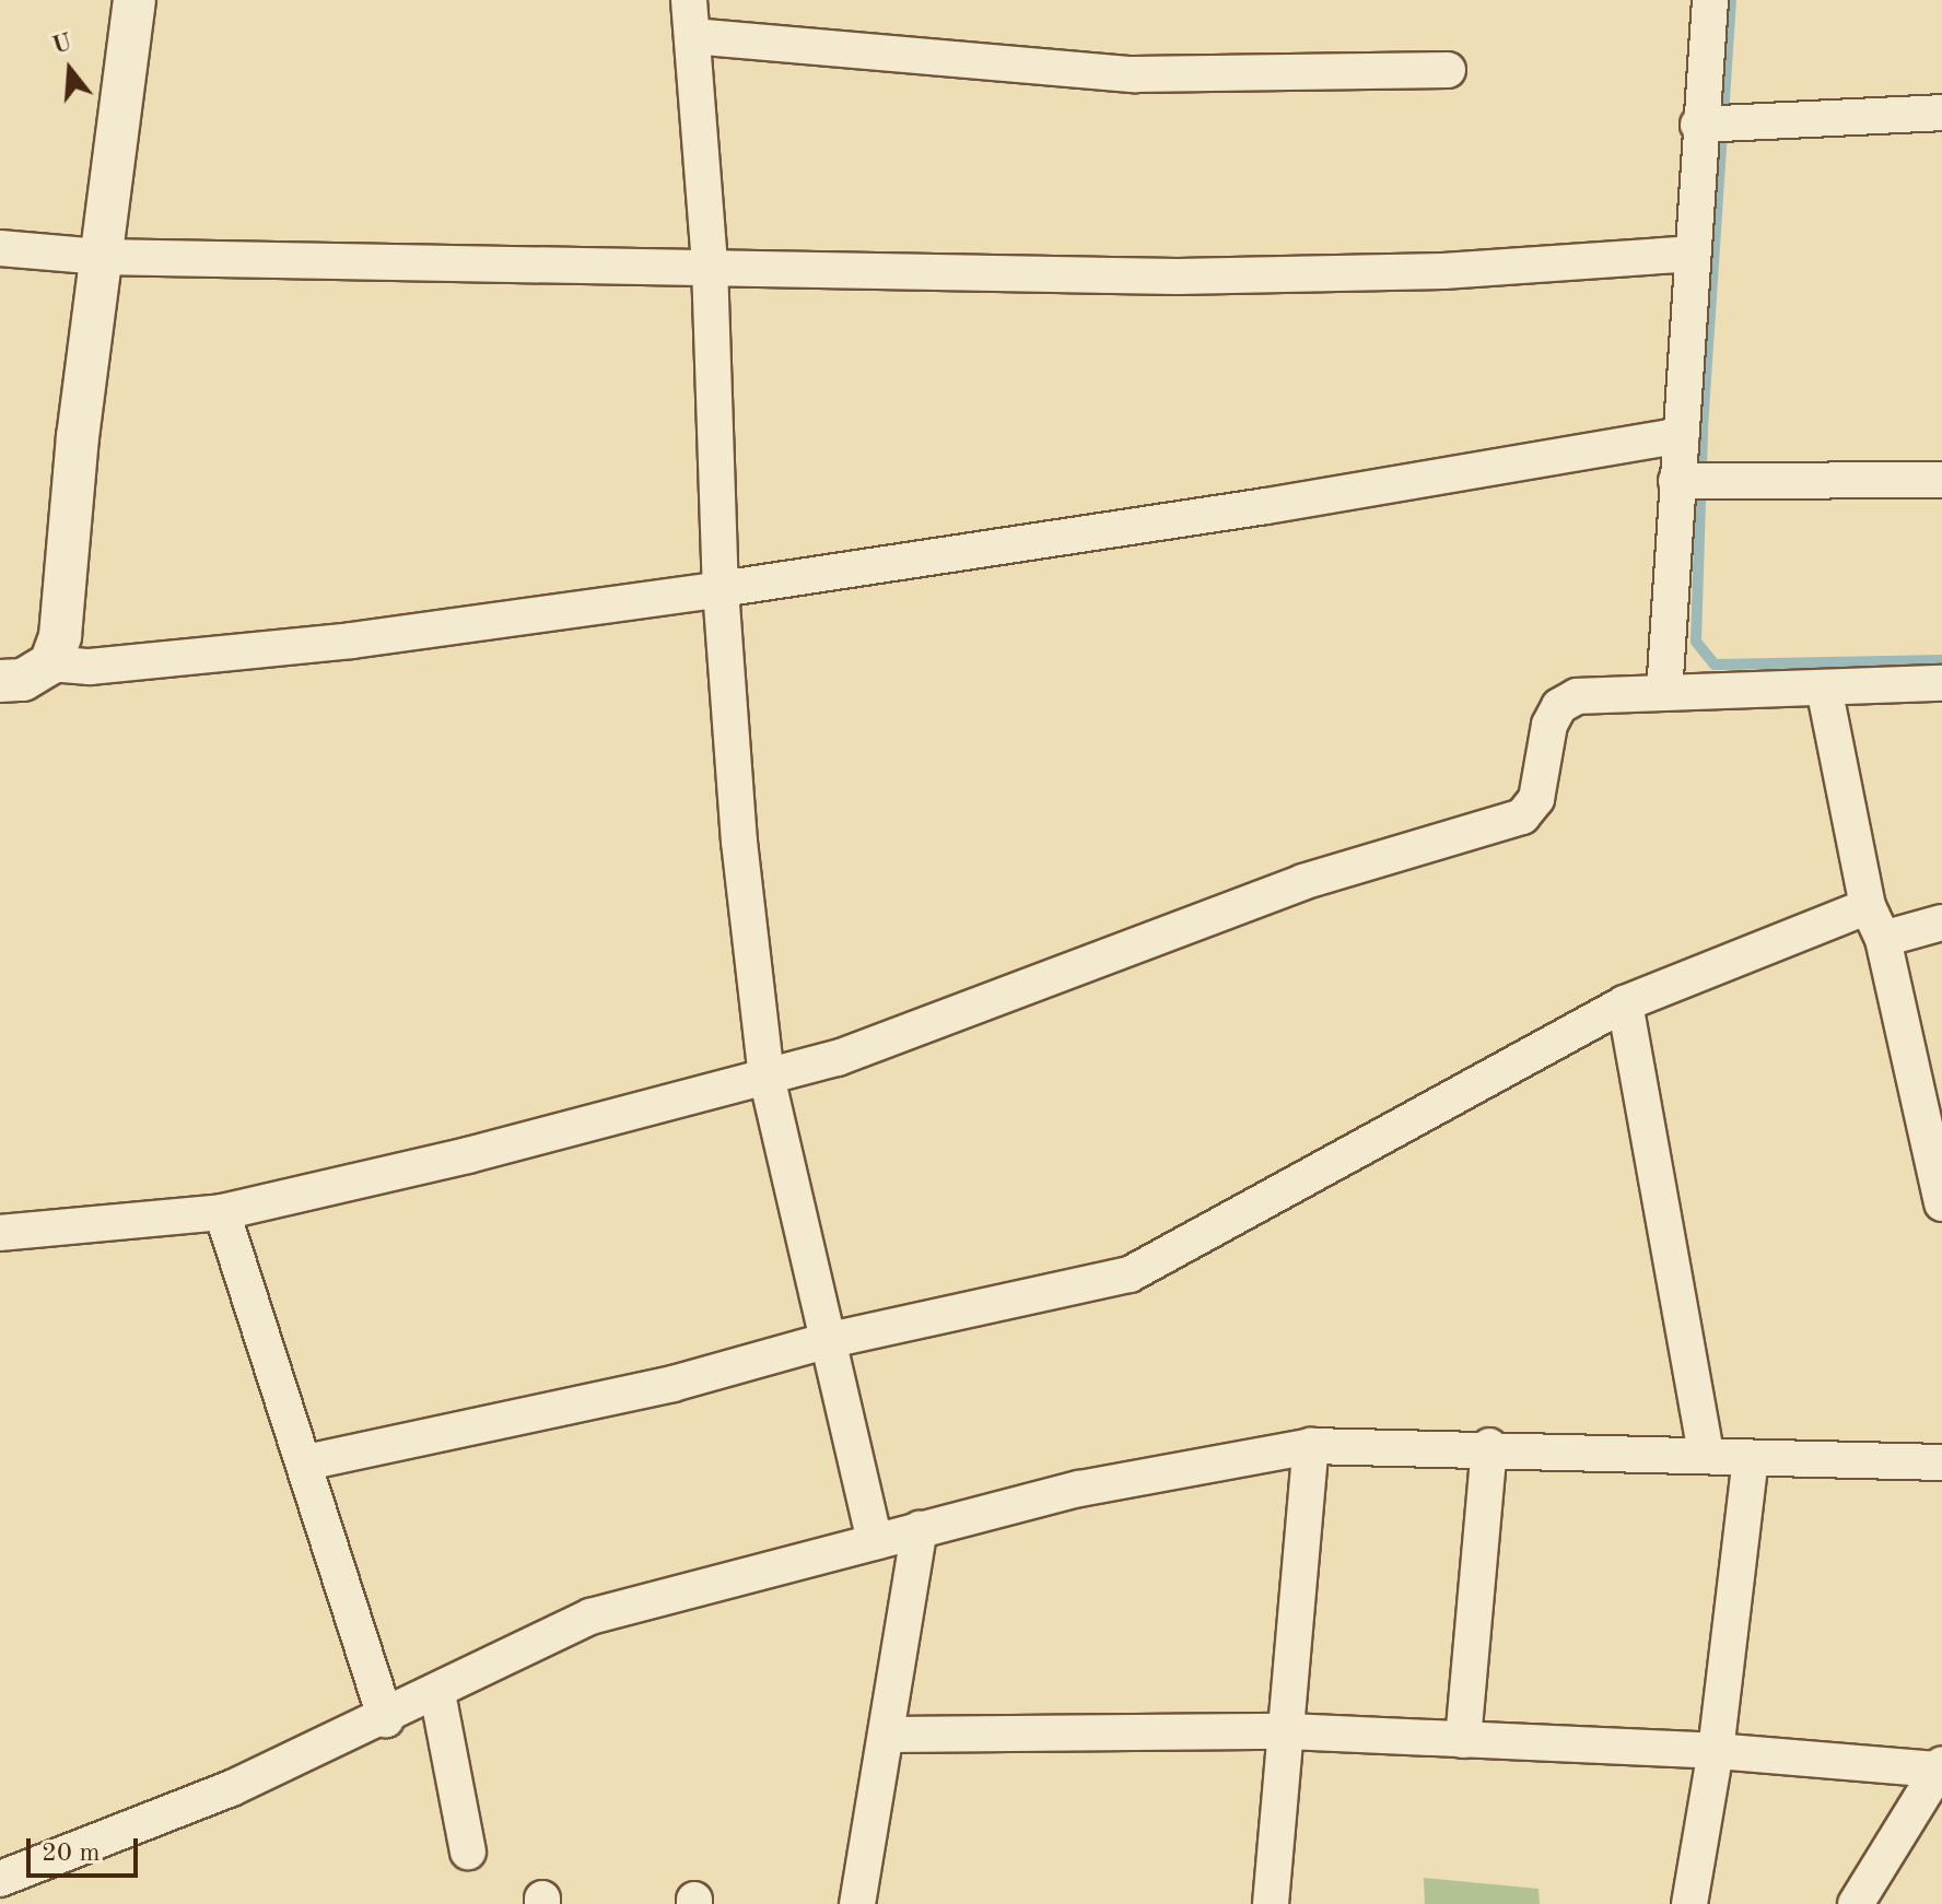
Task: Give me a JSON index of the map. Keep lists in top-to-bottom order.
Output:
{
  "scale_bar": "20 m",
  "north": "top"
}
